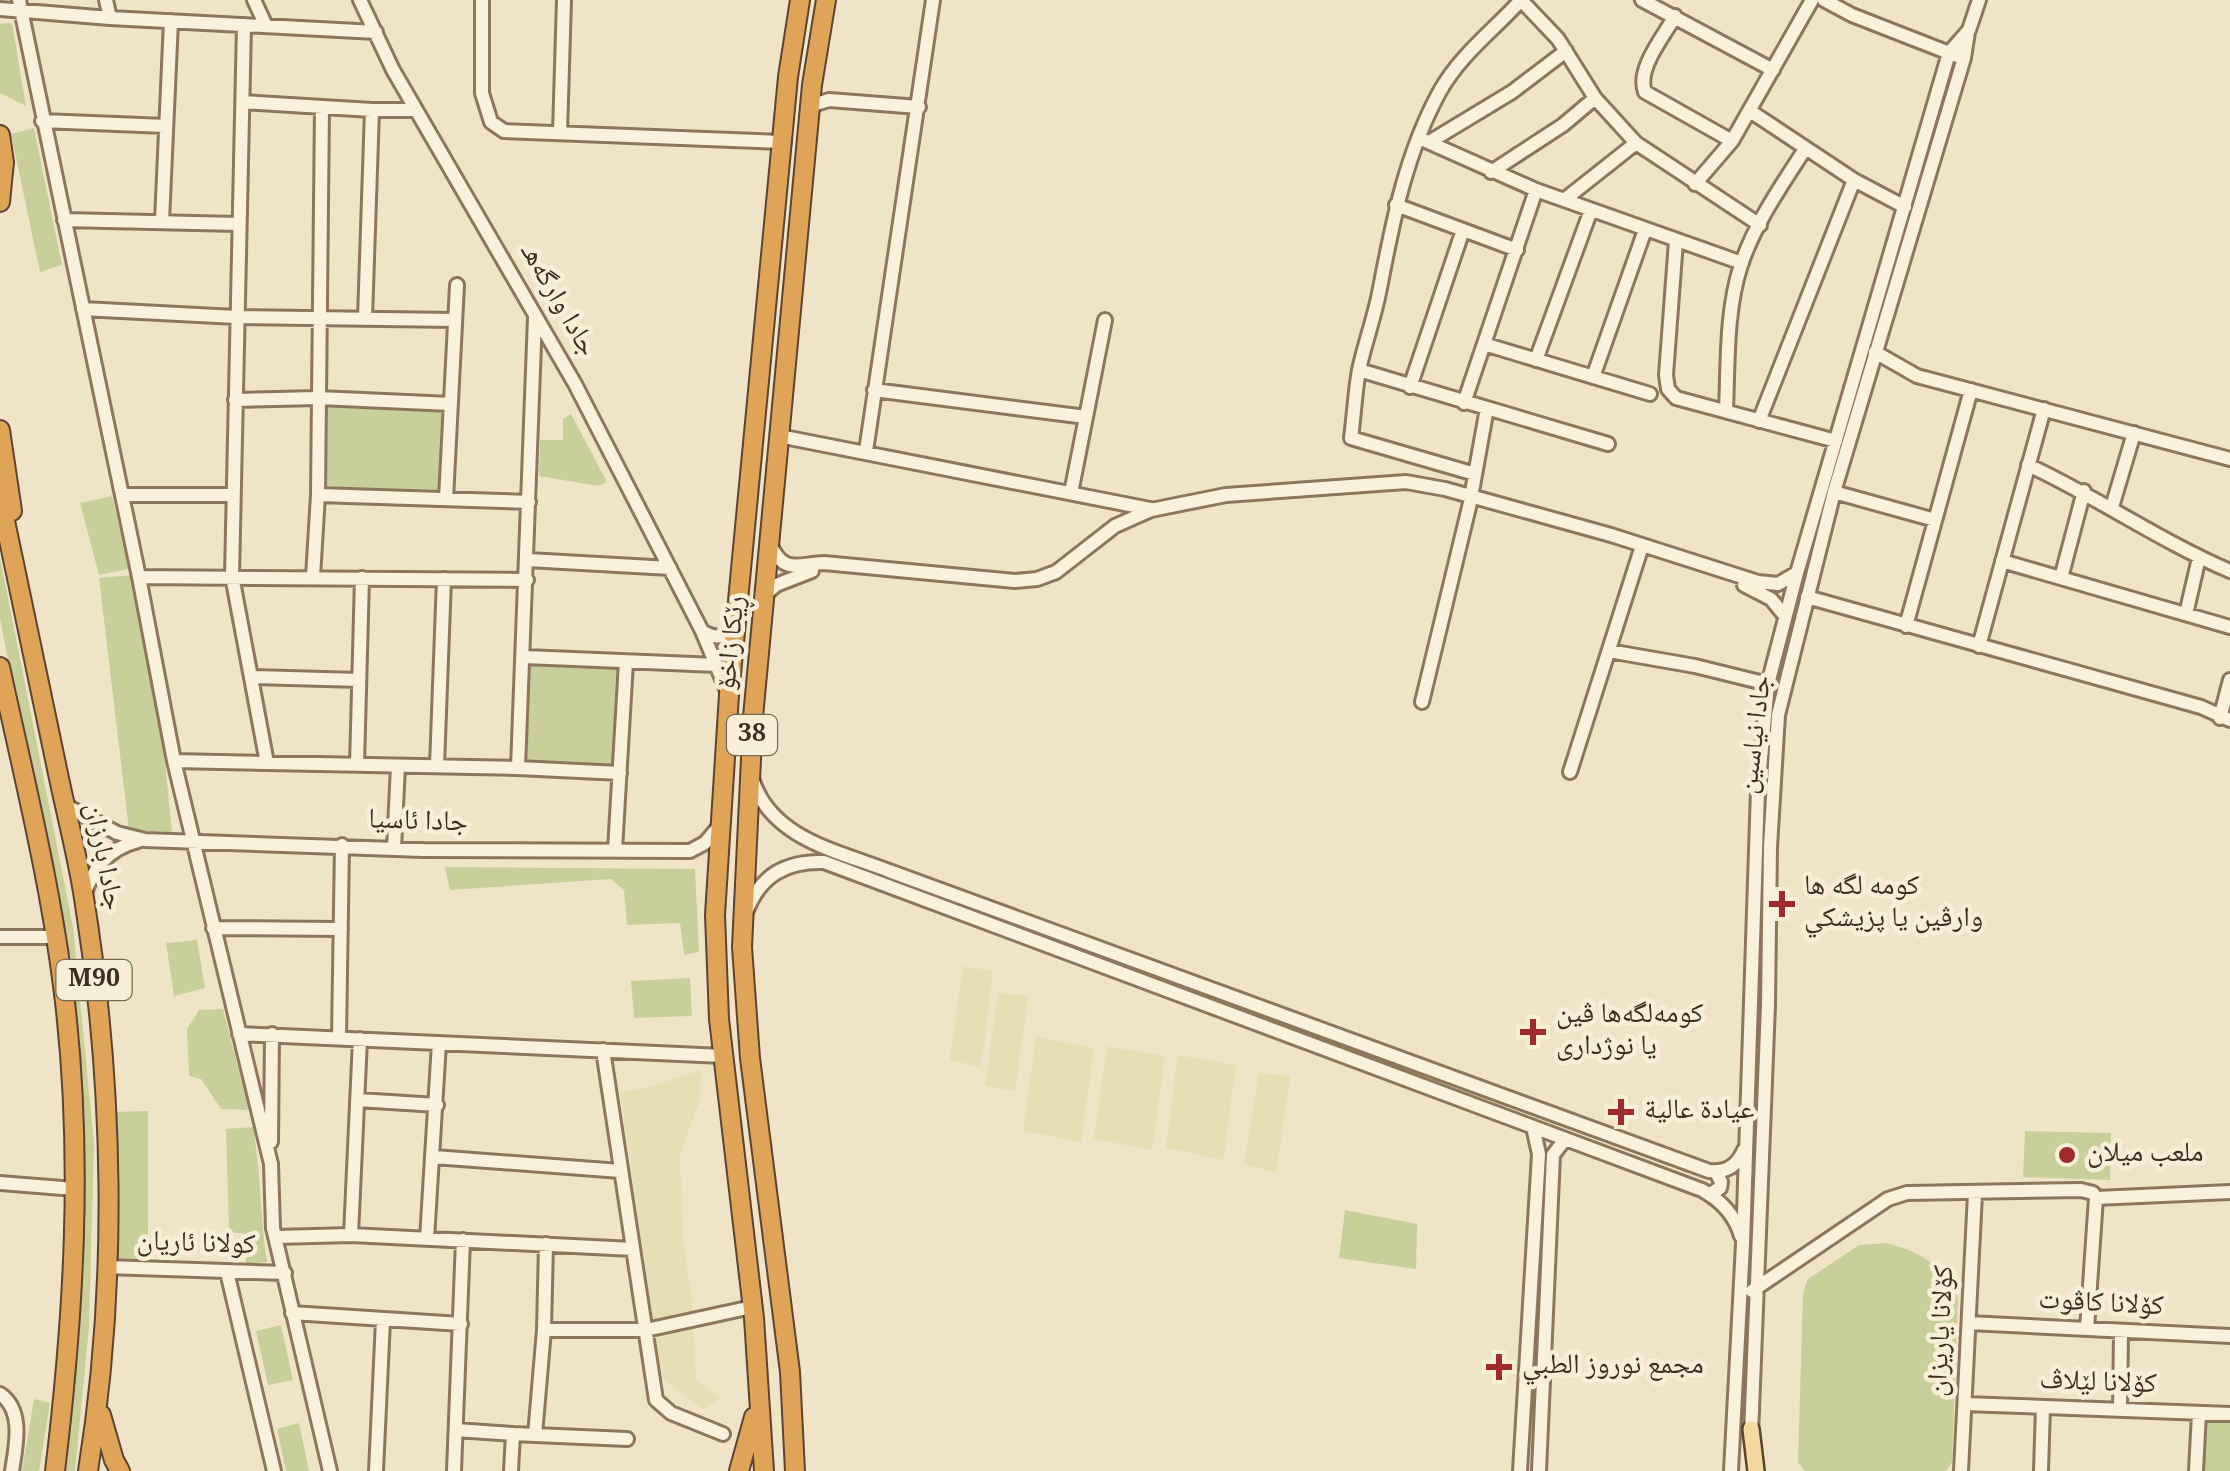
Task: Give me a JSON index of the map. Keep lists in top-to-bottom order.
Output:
{
  "streets": {
    "highway": [
      "ڕێکا زاخۆ",
      "38",
      "جادا بارزان",
      "M90"
    ],
    "street": [
      "جادا وارگه‌هـ",
      "جادا نیاسین",
      "جادا ئاسيا",
      "كولانا ئاريان",
      "کۆلانا کاڤوت",
      "کۆلانا یاریزان",
      "کۆلانا لێلاڤ"
    ]
  },
  "crossings": [
    ["جادا وارگه‌هـ", "ڕێکا زاخۆ"],
    ["جادا بارزان", "كولانا ئاريان"],
    ["کۆلانا کاڤوت", "کۆلانا یاریزان"],
    ["کۆلانا یاریزان", "کۆلانا لێلاڤ"]
  ],
  "places": {
    "health": [
      "كومه لگه ها وارڤين يا پزيشكي",
      "کومەلگەها ڤین یا نوژداری",
      "عيادة عالية",
      "مجمع نوروز الطبي"
    ],
    "other": ["ملعب ميلان"]
  }
}
